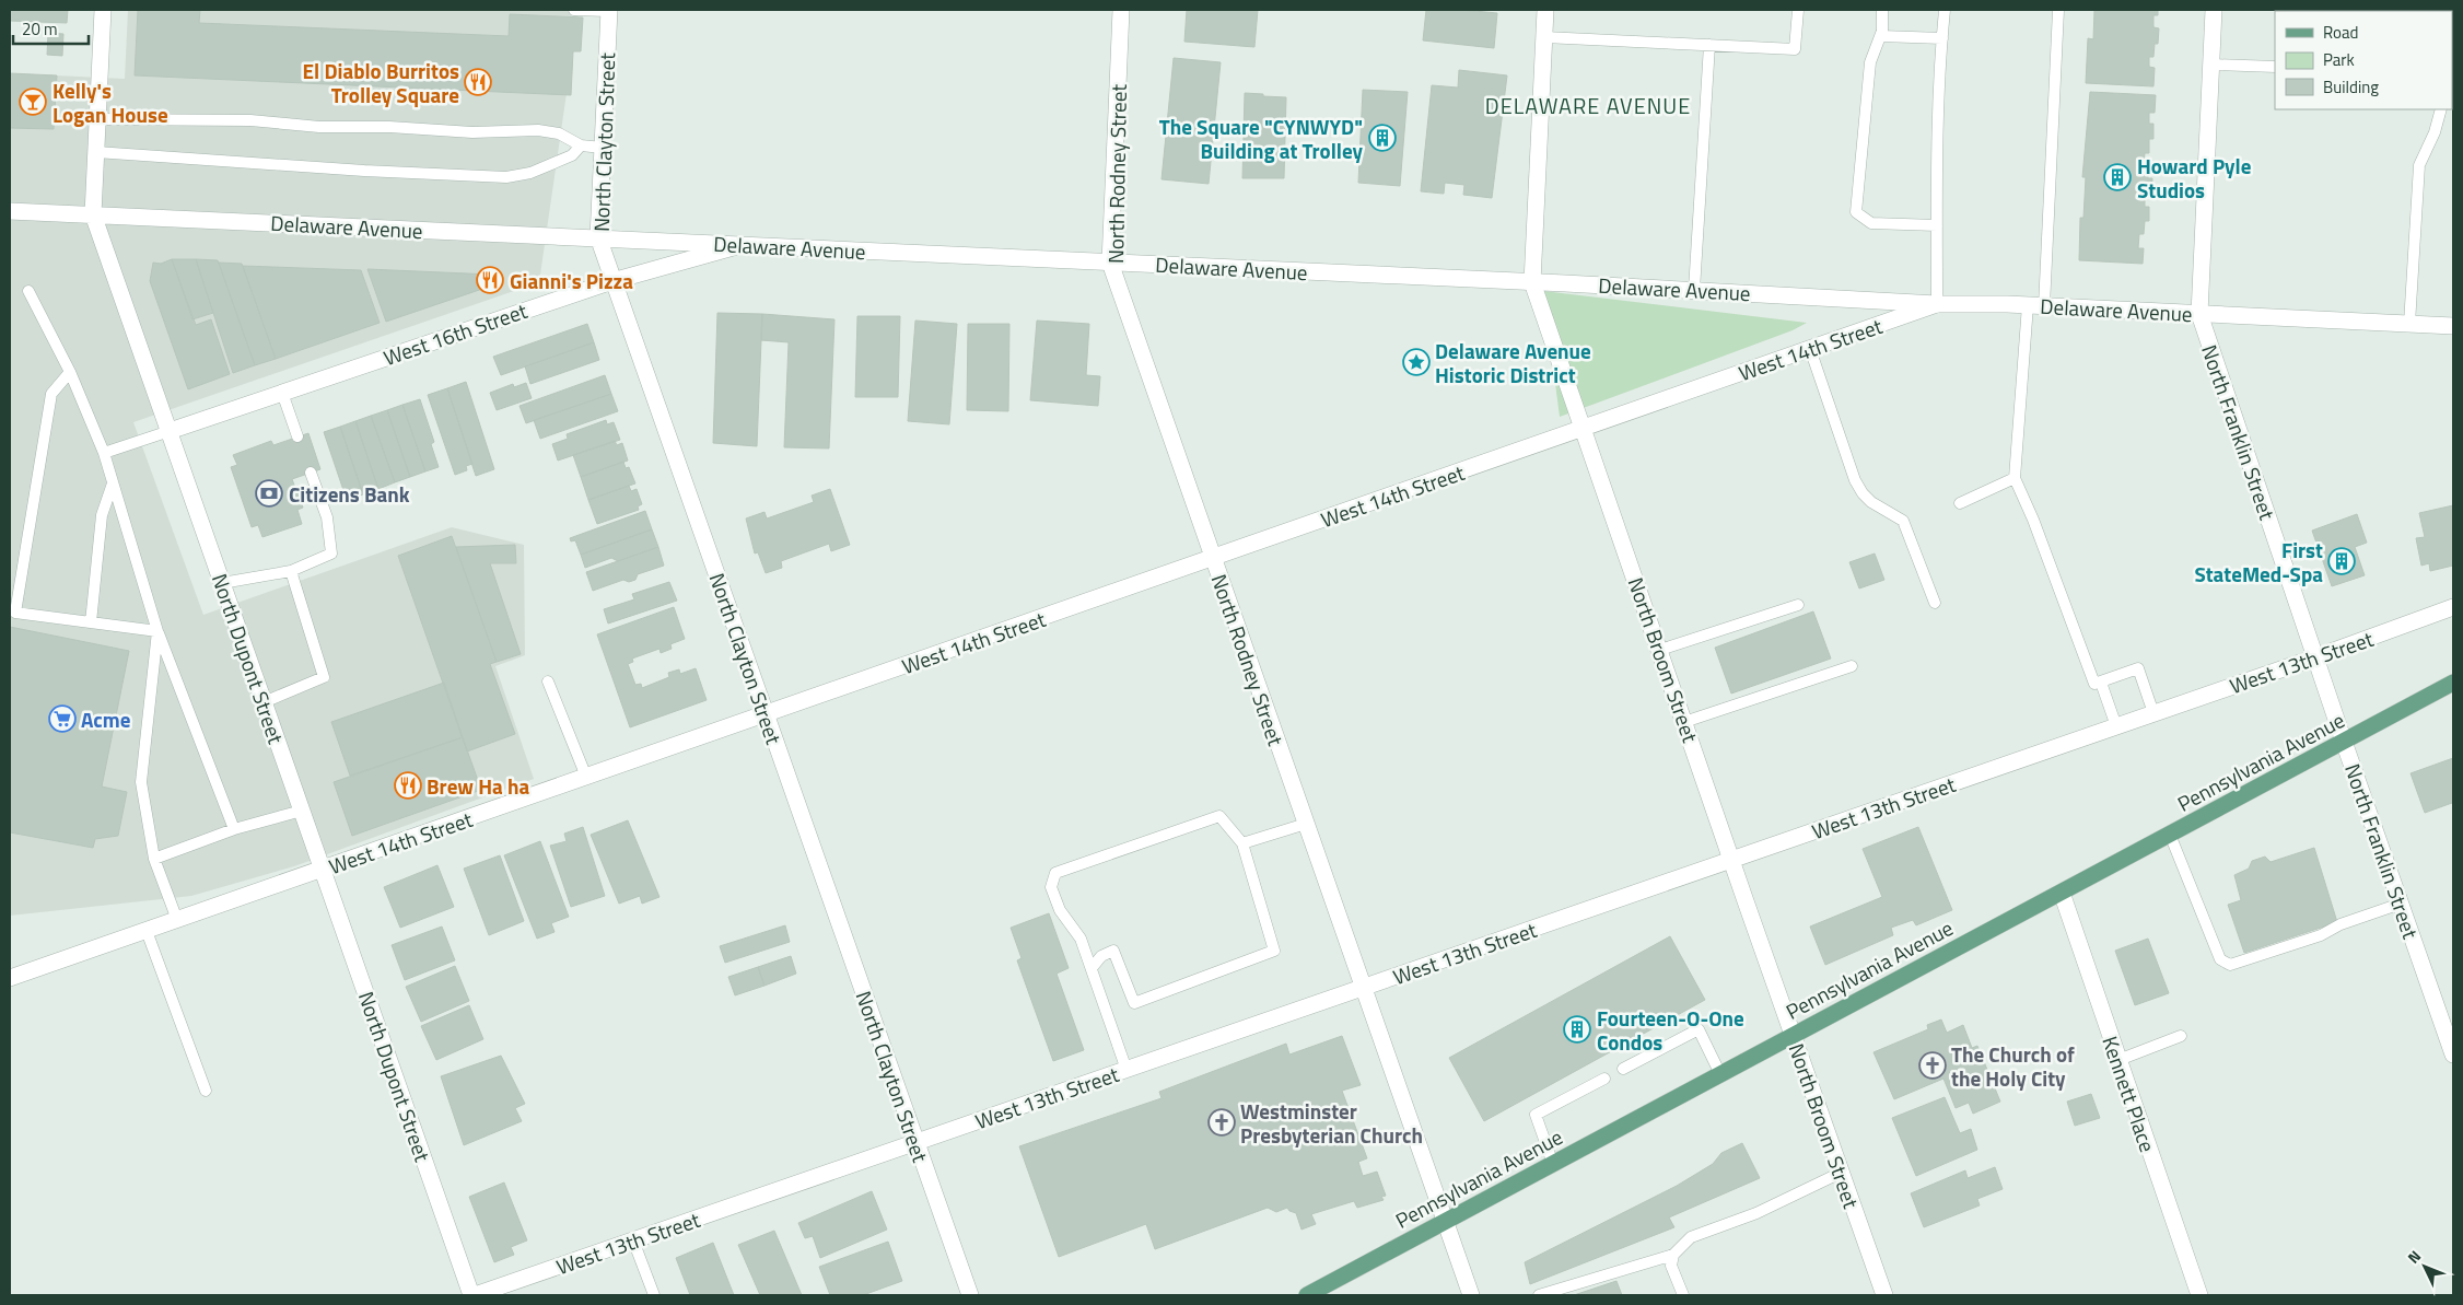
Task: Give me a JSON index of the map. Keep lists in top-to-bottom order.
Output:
{
  "streets": {
    "main road": ["Pennsylvania Avenue"],
    "street": [
      "North Clayton Street",
      "North Rodney Street",
      "Delaware Avenue",
      "West 16th Street",
      "West 14th Street",
      "North Franklin Street",
      "North Dupont Street",
      "North Broom Street",
      "West 13th Street",
      "Kennett Place"
    ]
  },
  "crossings": [
    ["North Clayton Street", "Delaware Avenue"],
    ["North Clayton Street", "West 16th Street"],
    ["North Clayton Street", "West 14th Street"],
    ["North Clayton Street", "West 13th Street"],
    ["North Rodney Street", "Delaware Avenue"],
    ["North Rodney Street", "West 14th Street"],
    ["North Rodney Street", "West 13th Street"],
    ["North Rodney Street", "Pennsylvania Avenue"],
    ["Delaware Avenue", "West 16th Street"],
    ["Delaware Avenue", "West 14th Street"],
    ["Delaware Avenue", "North Franklin Street"],
    ["Delaware Avenue", "North Dupont Street"],
    ["Delaware Avenue", "North Broom Street"],
    ["West 16th Street", "North Dupont Street"],
    ["West 14th Street", "North Dupont Street"],
    ["West 14th Street", "North Broom Street"],
    ["North Franklin Street", "West 13th Street"],
    ["North Franklin Street", "Pennsylvania Avenue"],
    ["North Broom Street", "West 13th Street"],
    ["North Broom Street", "Pennsylvania Avenue"],
    ["Pennsylvania Avenue", "Kennett Place"]
  ],
  "districts": ["DELAWARE AVENUE"],
  "places": {
    "restaurant": ["El Diablo Burritos Trolley Square", "Gianni's Pizza", "Brew Ha ha"],
    "bar": ["Kelly's Logan House"],
    "building": [
      "The Square \"CYNWYD\" Building at Trolley",
      "Howard Pyle Studios",
      "First StateMed-Spa",
      "Fourteen-O-One Condos"
    ],
    "place": ["Delaware Avenue Historic District"],
    "bank": ["Citizens Bank"],
    "supermarket": ["Acme"],
    "church": ["The Church of the Holy City", "Westminster Presbyterian Church"]
  },
  "legend": ["Road", "Park", "Building"],
  "scale_bar": "20 m",
  "north": "top left"
}
